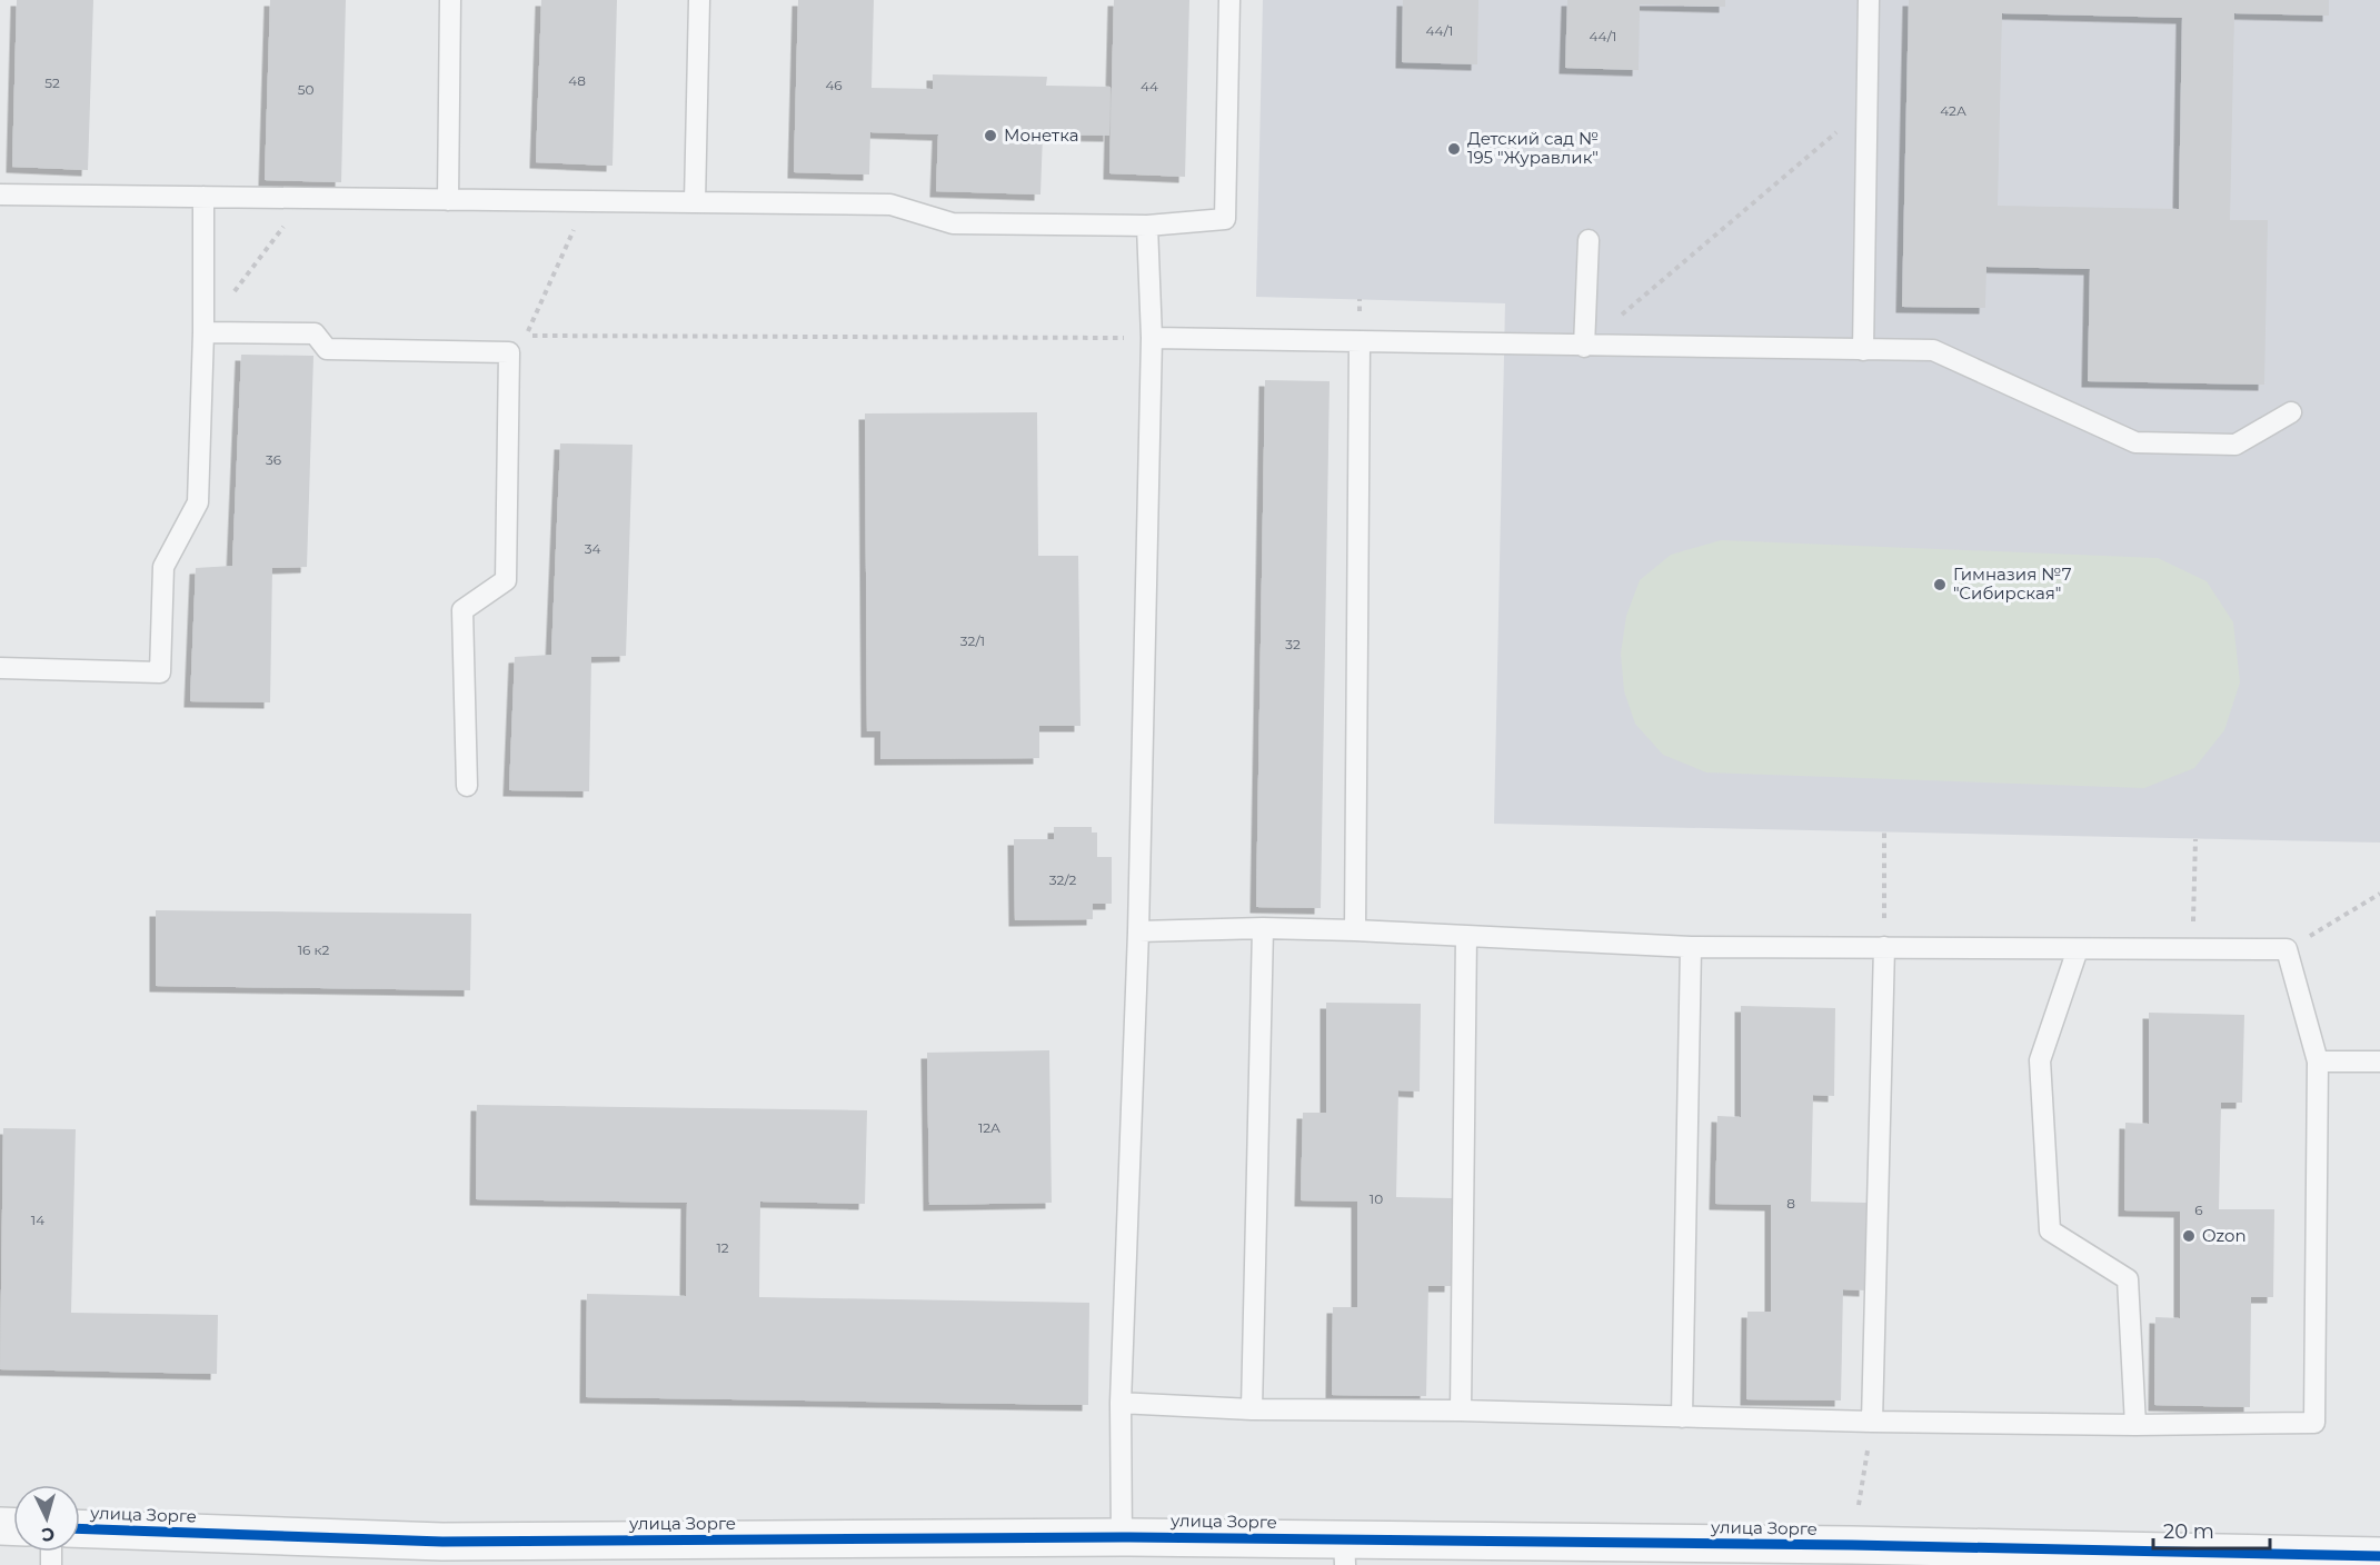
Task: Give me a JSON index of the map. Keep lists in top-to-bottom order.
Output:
{
  "streets": {
    "street": ["улица Зорге"]
  },
  "places": [
    "Монетка",
    "Детский сад № 195 \"Журавлик\"",
    "Гимназия №7 \"Сибирская\"",
    "Ozon"
  ],
  "house_numbers": [
    "44/1",
    "44/1",
    "48",
    "52",
    "46",
    "44",
    "50",
    "42А",
    "36",
    "34",
    "32/1",
    "32",
    "32/2",
    "16 к2",
    "12А",
    "10",
    "8",
    "6",
    "14",
    "12"
  ],
  "scale_bar": "20 m",
  "north": "bottom"
}
